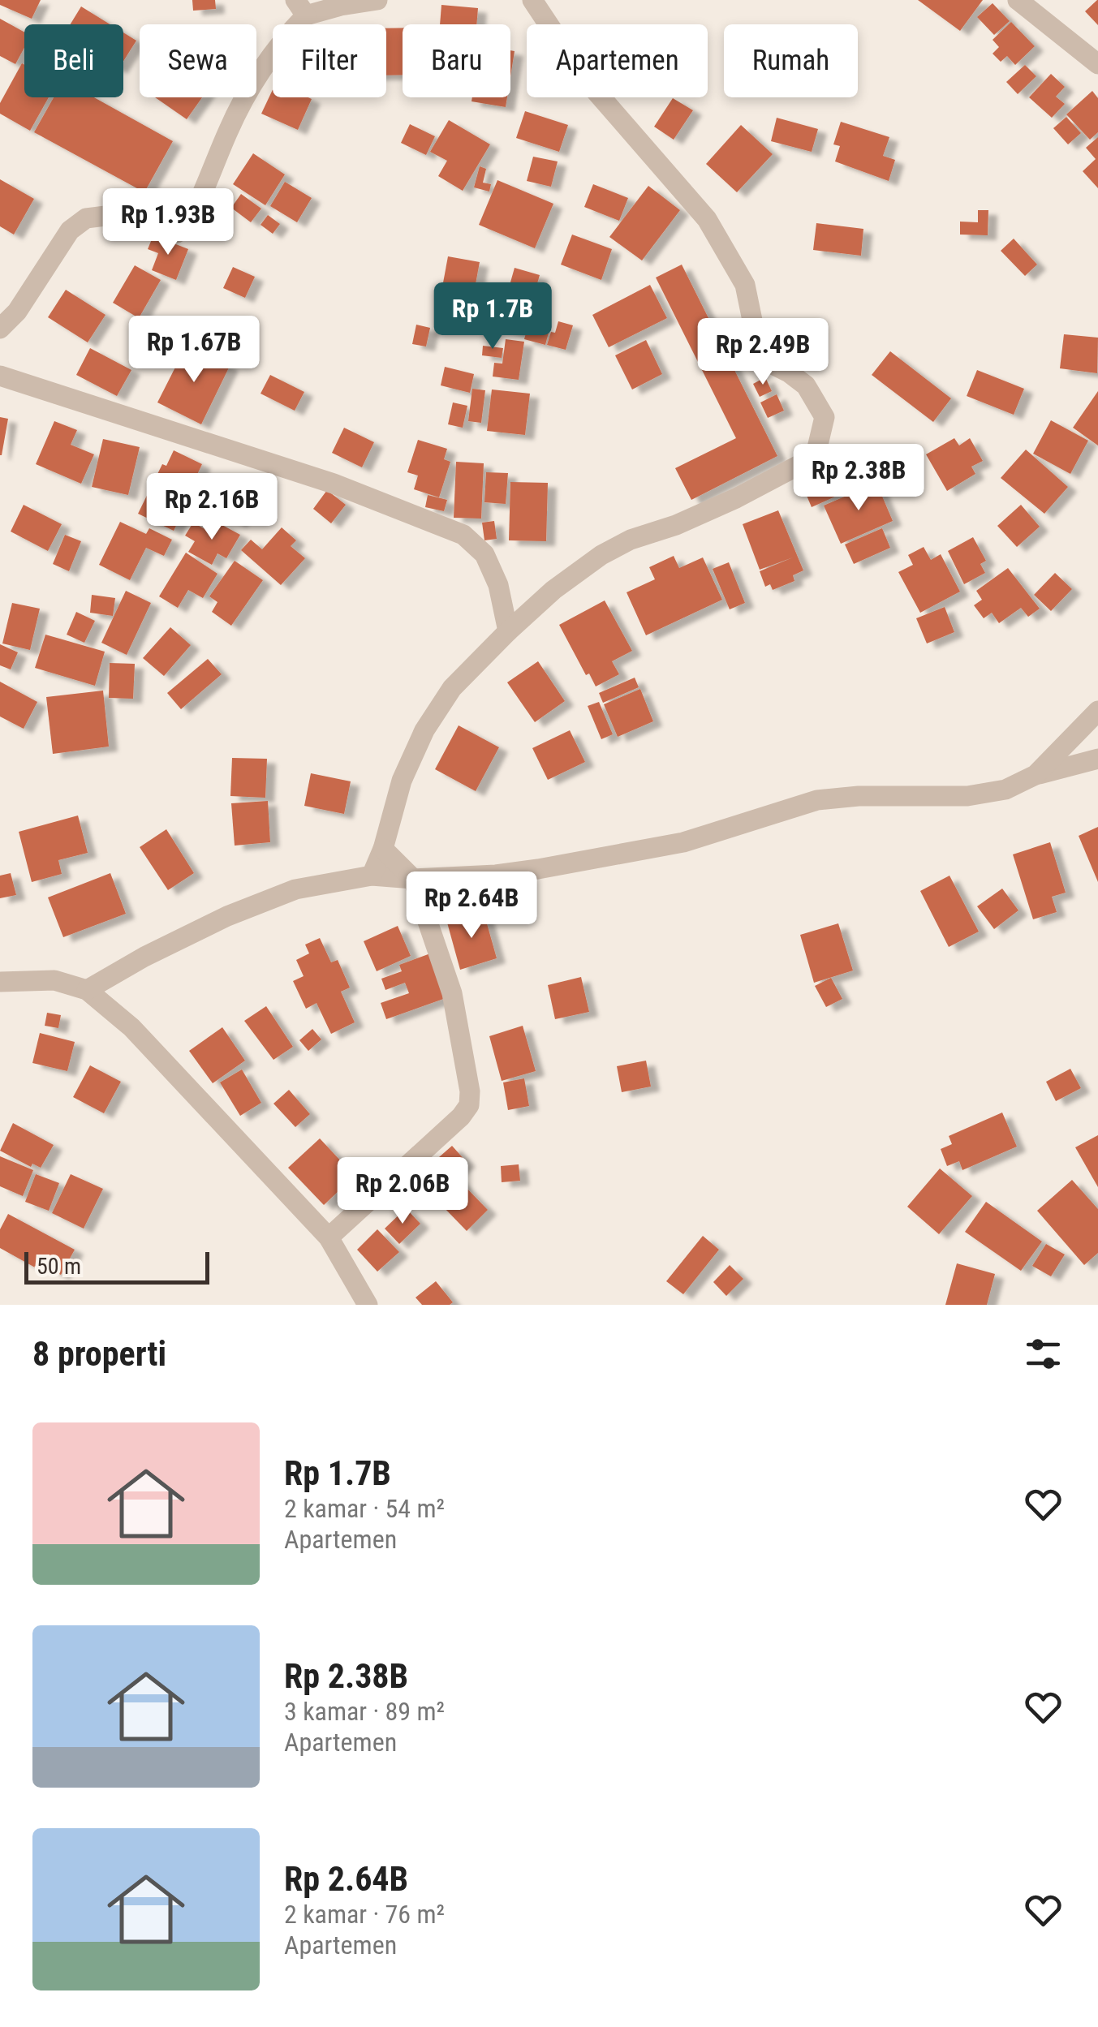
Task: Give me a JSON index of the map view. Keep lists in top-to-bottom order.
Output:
{
  "scale_bar": "50 m",
  "page": {
    "chip": [
      "Beli",
      "Sewa",
      "Filter",
      "Baru",
      "Apartemen",
      "Rumah"
    ],
    "price": [
      "Rp 1.93B",
      "Rp 1.7B",
      "Rp 1.67B",
      "Rp 2.49B",
      "Rp 2.38B",
      "Rp 2.16B",
      "Rp 2.64B",
      "Rp 2.06B"
    ],
    "scale": "50 m",
    "heading": "8 properti",
    "list": [
      {
        "name": "Rp 1.7B",
        "note": "2 kamar · 54 m² · Apartemen"
      },
      {
        "name": "Rp 2.38B",
        "note": "3 kamar · 89 m² · Apartemen"
      },
      {
        "name": "Rp 2.64B",
        "note": "2 kamar · 76 m² · Apartemen"
      }
    ]
  }
}
